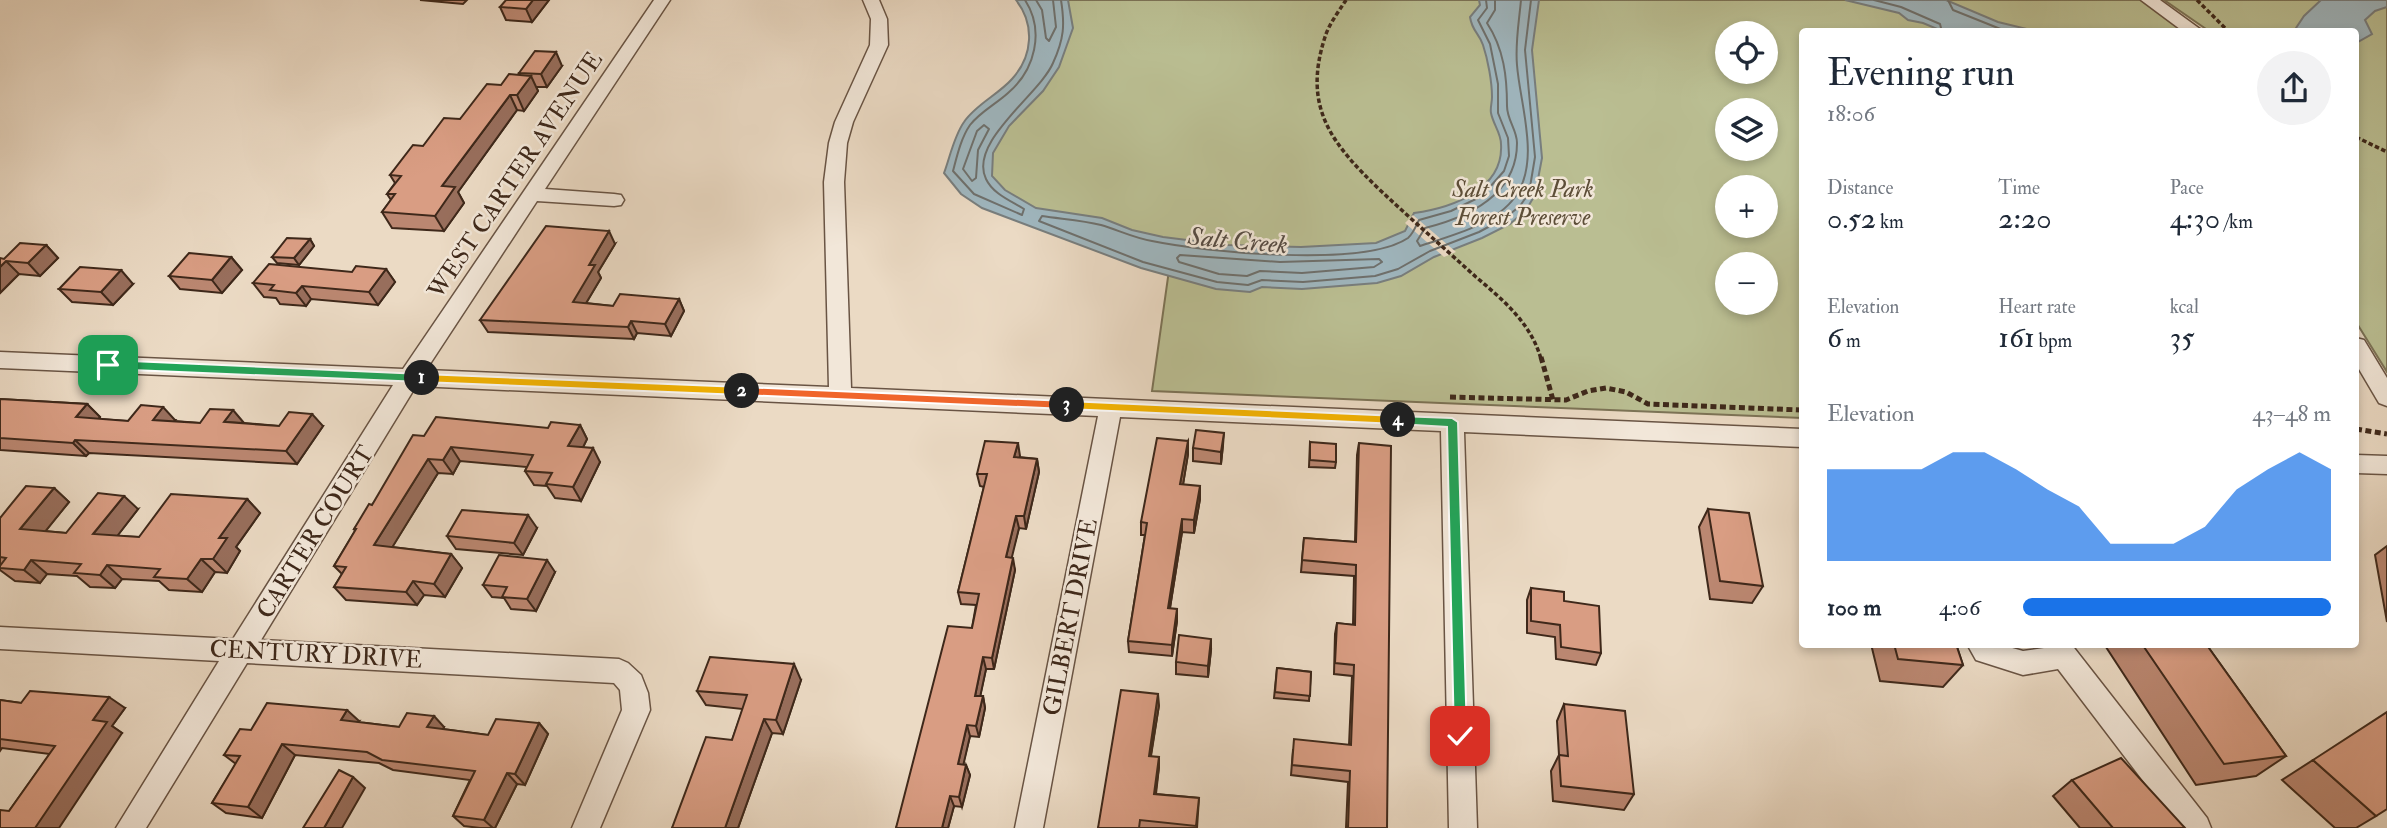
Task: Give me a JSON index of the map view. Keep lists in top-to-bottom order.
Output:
{
  "streets": {
    "street": [
      "WEST CARTER AVENUE",
      "CARTER COURT",
      "GILBERT DRIVE",
      "CENTURY DRIVE"
    ]
  },
  "crossings": [
    ["WEST CARTER AVENUE", "CARTER COURT"],
    ["CARTER COURT", "CENTURY DRIVE"]
  ],
  "water": ["Salt Creek"],
  "parks": ["Salt Creek Park Forest Preserve"],
  "page": {
    "map_buttons": ["+", "−"],
    "heading": ["Evening run", "18:06"],
    "stats": [
      ["Distance", "0.52 km"],
      ["Time", "2:20"],
      ["Pace", "4:30 /km"],
      ["Elevation", "6 m"],
      ["Heart rate", "161 bpm"],
      ["kcal", "35"]
    ],
    "pins": [
      "1",
      "2",
      "3",
      "4"
    ],
    "chart": ["Elevation", "43–48 m"],
    "list": [
      {
        "name": "100 m",
        "note": "4:06"
      }
    ]
  }
}
